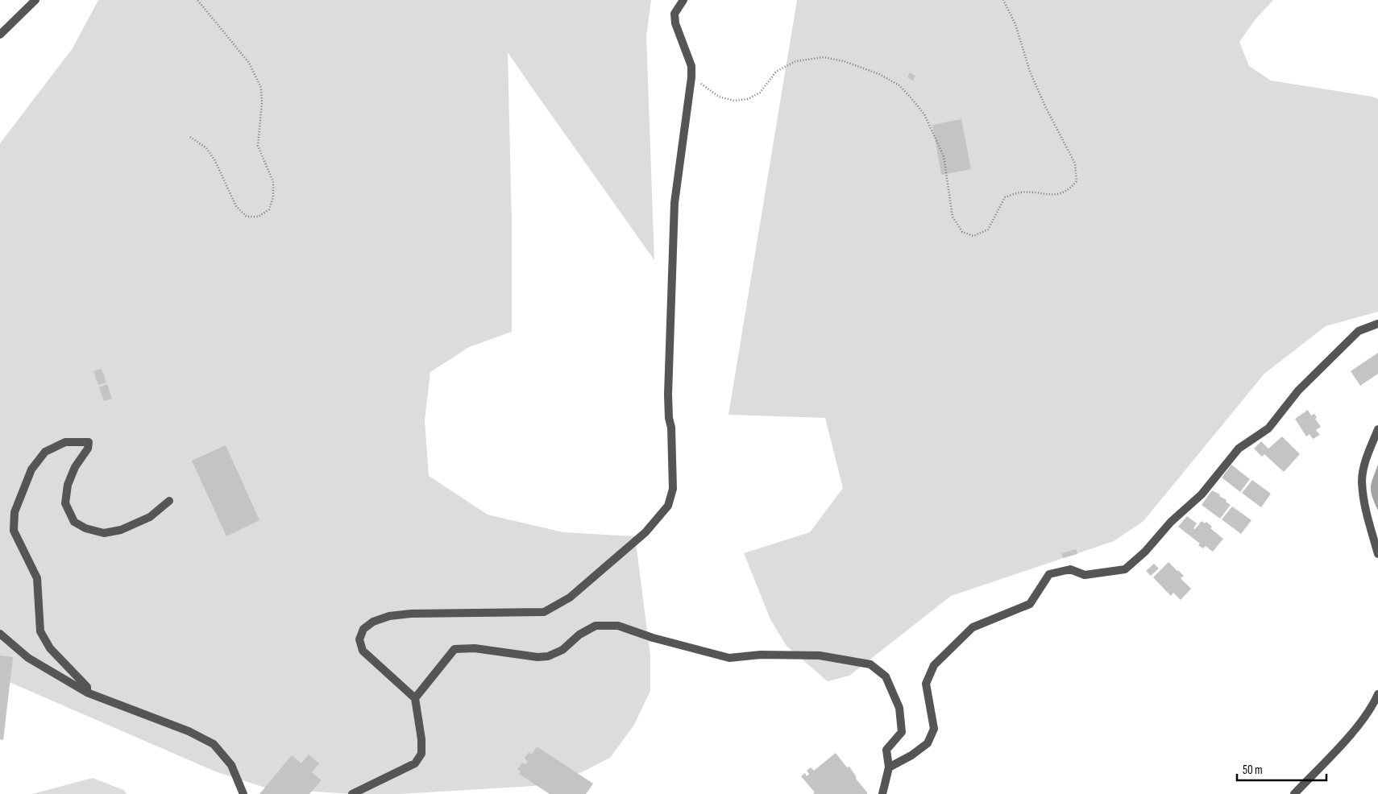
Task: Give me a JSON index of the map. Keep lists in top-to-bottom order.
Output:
{
  "scale_bar": "50 m"
}
